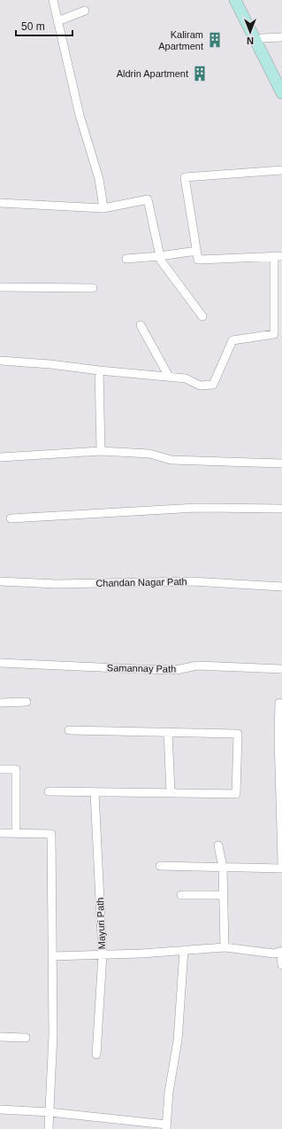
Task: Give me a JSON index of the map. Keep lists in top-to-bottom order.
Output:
{
  "streets": {
    "street": ["Chandan Nagar Path", "Samannay Path", "Mayuri Path"]
  },
  "places": {
    "building": ["Kaliram Apartment", "Aldrin Apartment"]
  },
  "scale_bar": "50 m",
  "north": "bottom"
}
